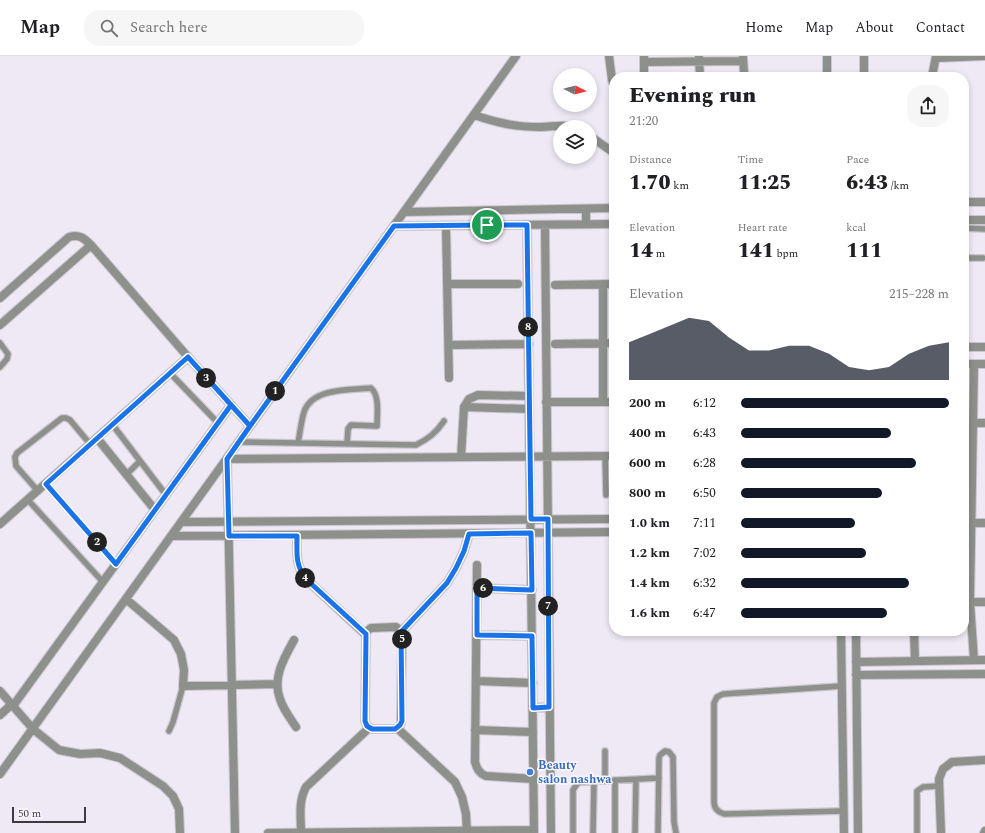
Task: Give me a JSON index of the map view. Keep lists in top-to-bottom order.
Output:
{
  "places": ["Beauty salon nashwa"],
  "scale_bar": "50 m",
  "north": "right",
  "page": {
    "header": "Map",
    "search": "Search here",
    "nav": [
      "Home",
      "Map",
      "About",
      "Contact"
    ],
    "heading": ["Evening run", "21:20"],
    "stats": [
      ["Distance", "1.70 km"],
      ["Time", "11:25"],
      ["Pace", "6:43 /km"],
      ["Elevation", "14 m"],
      ["Heart rate", "141 bpm"],
      ["kcal", "111"]
    ],
    "chart": ["Elevation", "215–228 m"],
    "pins": [
      "8",
      "3",
      "1",
      "2",
      "4",
      "6",
      "7",
      "5"
    ],
    "list": [
      {
        "name": "200 m",
        "note": "6:12"
      },
      {
        "name": "400 m",
        "note": "6:43"
      },
      {
        "name": "600 m",
        "note": "6:28"
      },
      {
        "name": "800 m",
        "note": "6:50"
      },
      {
        "name": "1.0 km",
        "note": "7:11"
      },
      {
        "name": "1.2 km",
        "note": "7:02"
      },
      {
        "name": "1.4 km",
        "note": "6:32"
      },
      {
        "name": "1.6 km",
        "note": "6:47"
      }
    ],
    "scale": "50 m"
  }
}
